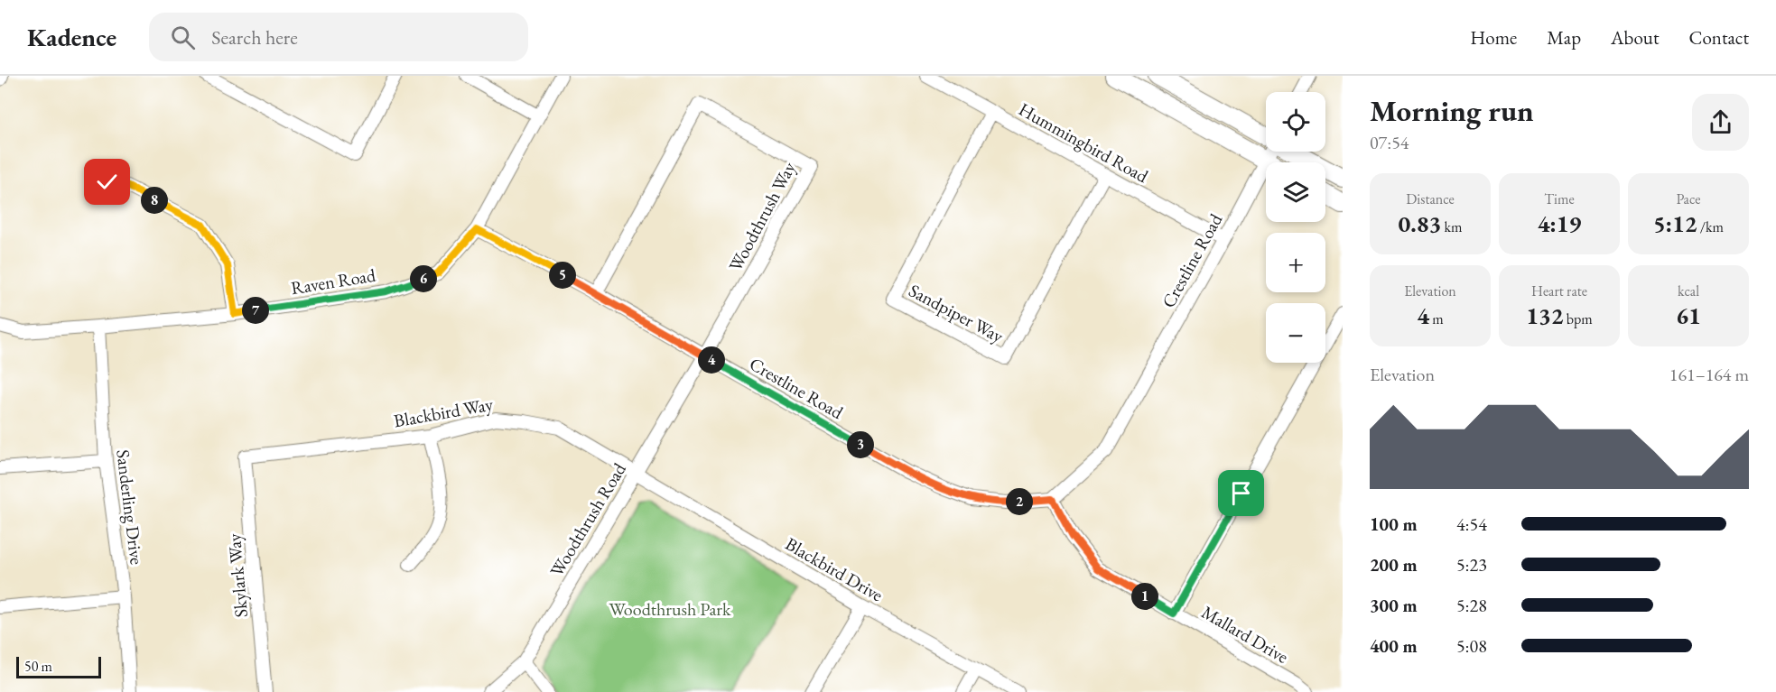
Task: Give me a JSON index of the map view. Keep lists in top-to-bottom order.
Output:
{
  "streets": {
    "street": [
      "Hummingbird Road",
      "Woodthrush Way",
      "Crestline Road",
      "Raven Road",
      "Sandpiper Way",
      "Blackbird Way",
      "Sanderling Drive",
      "Woodthrush Road",
      "Blackbird Drive",
      "Skylark Way",
      "Mallard Drive"
    ]
  },
  "crossings": [
    ["Hummingbird Road", "Crestline Road"],
    ["Hummingbird Road", "Sandpiper Way"],
    ["Woodthrush Way", "Crestline Road"],
    ["Woodthrush Way", "Woodthrush Road"],
    ["Crestline Road", "Raven Road"],
    ["Crestline Road", "Woodthrush Road"],
    ["Crestline Road", "Mallard Drive"],
    ["Raven Road", "Sanderling Drive"],
    ["Blackbird Way", "Woodthrush Road"],
    ["Blackbird Way", "Blackbird Drive"],
    ["Blackbird Way", "Skylark Way"],
    ["Woodthrush Road", "Blackbird Drive"]
  ],
  "parks": ["Woodthrush Park"],
  "scale_bar": "50 m",
  "page": {
    "header": "Kadence",
    "search": "Search here",
    "nav": [
      "Home",
      "Map",
      "About",
      "Contact"
    ],
    "heading": ["Morning run", "07:54"],
    "map_buttons": ["+", "−"],
    "stats": [
      ["Distance", "0.83 km"],
      ["Time", "4:19"],
      ["Pace", "5:12 /km"],
      ["Elevation", "4 m"],
      ["Heart rate", "132 bpm"],
      ["kcal", "61"]
    ],
    "pins": [
      "8",
      "5",
      "6",
      "7",
      "4",
      "3",
      "2",
      "1"
    ],
    "chart": ["Elevation", "161–164 m"],
    "list": [
      {
        "name": "100 m",
        "note": "4:54"
      },
      {
        "name": "200 m",
        "note": "5:23"
      },
      {
        "name": "300 m",
        "note": "5:28"
      },
      {
        "name": "400 m",
        "note": "5:08"
      }
    ],
    "scale": "50 m"
  }
}
